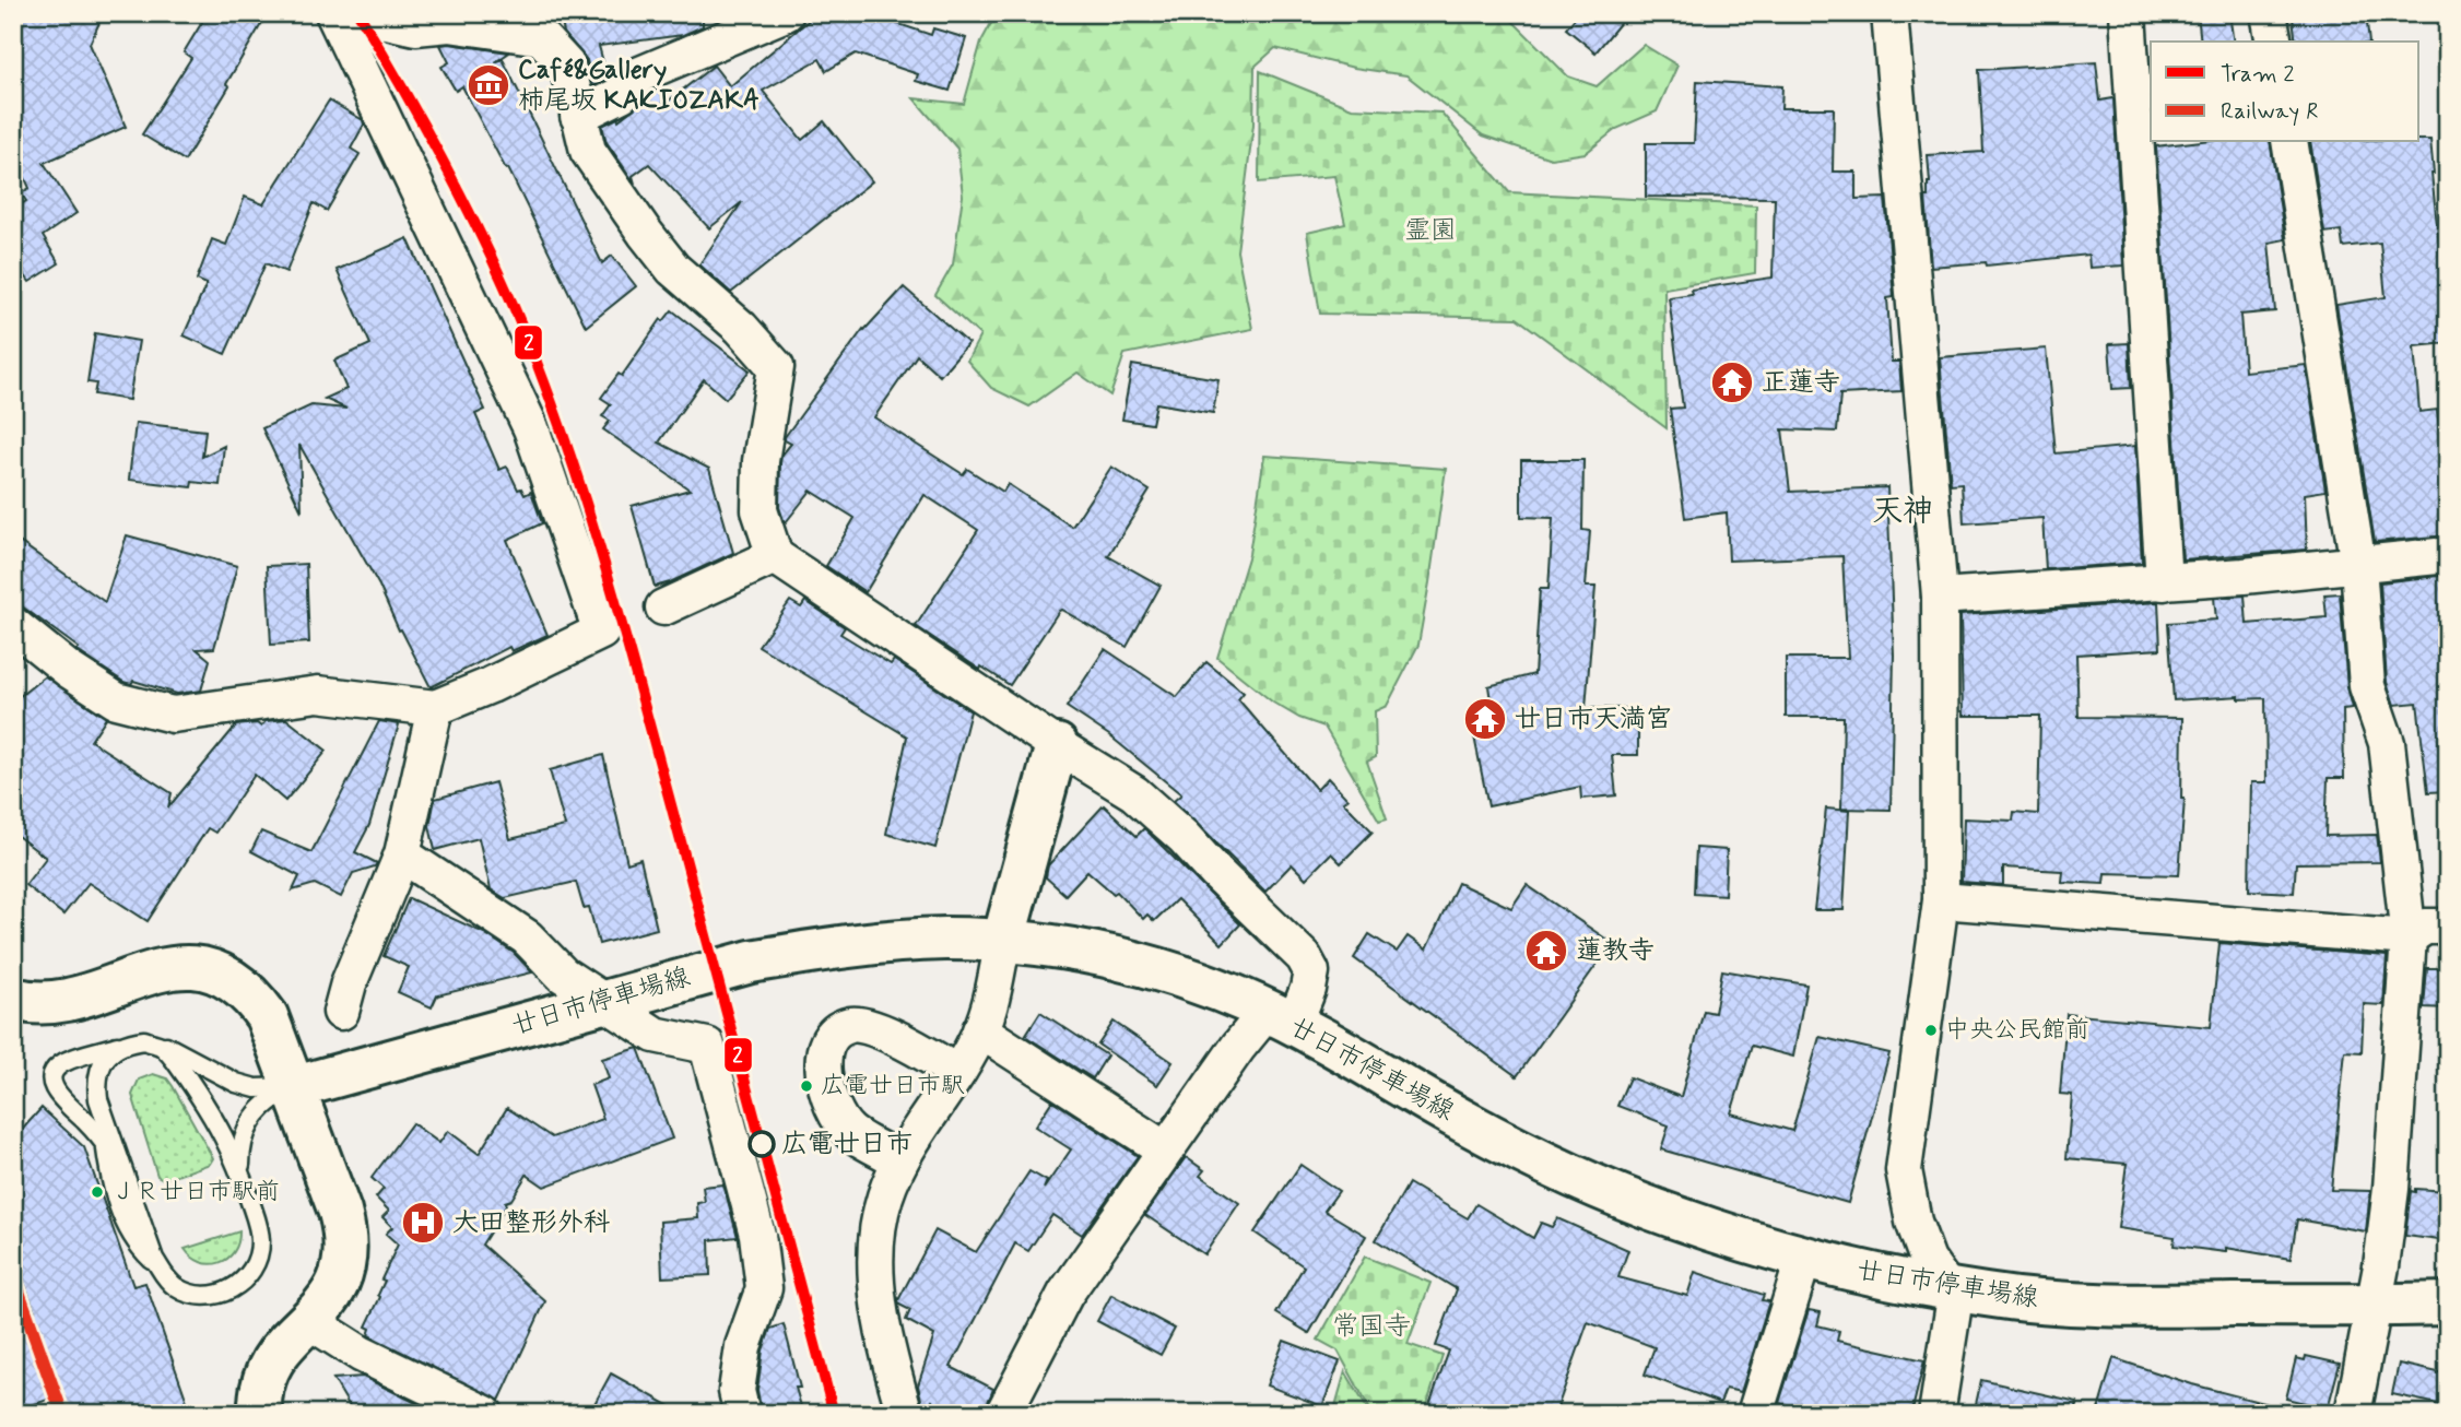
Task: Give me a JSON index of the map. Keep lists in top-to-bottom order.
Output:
{
  "streets": {
    "main road": ["廿日市停車場線"]
  },
  "districts": ["天神"],
  "parks": ["霊園", "常国寺"],
  "places": {
    "museum": ["Café&Gallery 柿尾坂 KAKIOZAKA"],
    "temple": ["正蓮寺", "廿日市天満宮", "蓮教寺"],
    "other": [
      "中央公民館前",
      "広電廿日市駅",
      "広電廿日市",
      "ＪＲ廿日市駅前"
    ],
    "hospital": ["大田整形外科"]
  },
  "lines": ["tram line 2", "rail line R"],
  "legend": ["Tram 2", "Railway R"]
}
